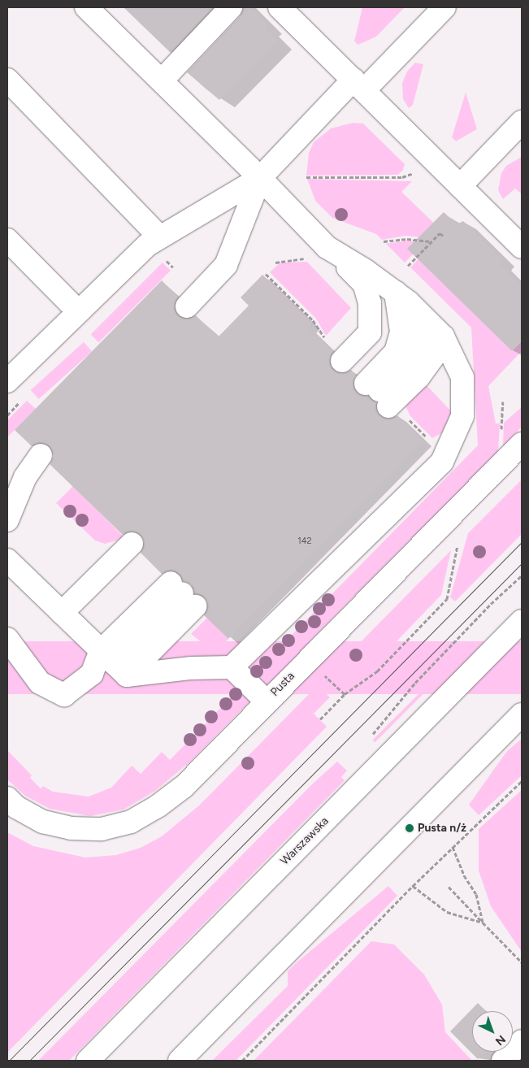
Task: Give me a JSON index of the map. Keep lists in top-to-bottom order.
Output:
{
  "streets": {
    "main road": ["Pusta", "Warszawska"]
  },
  "places": ["Pusta n/ż"],
  "house_numbers": ["142"],
  "north": "bottom right"
}
